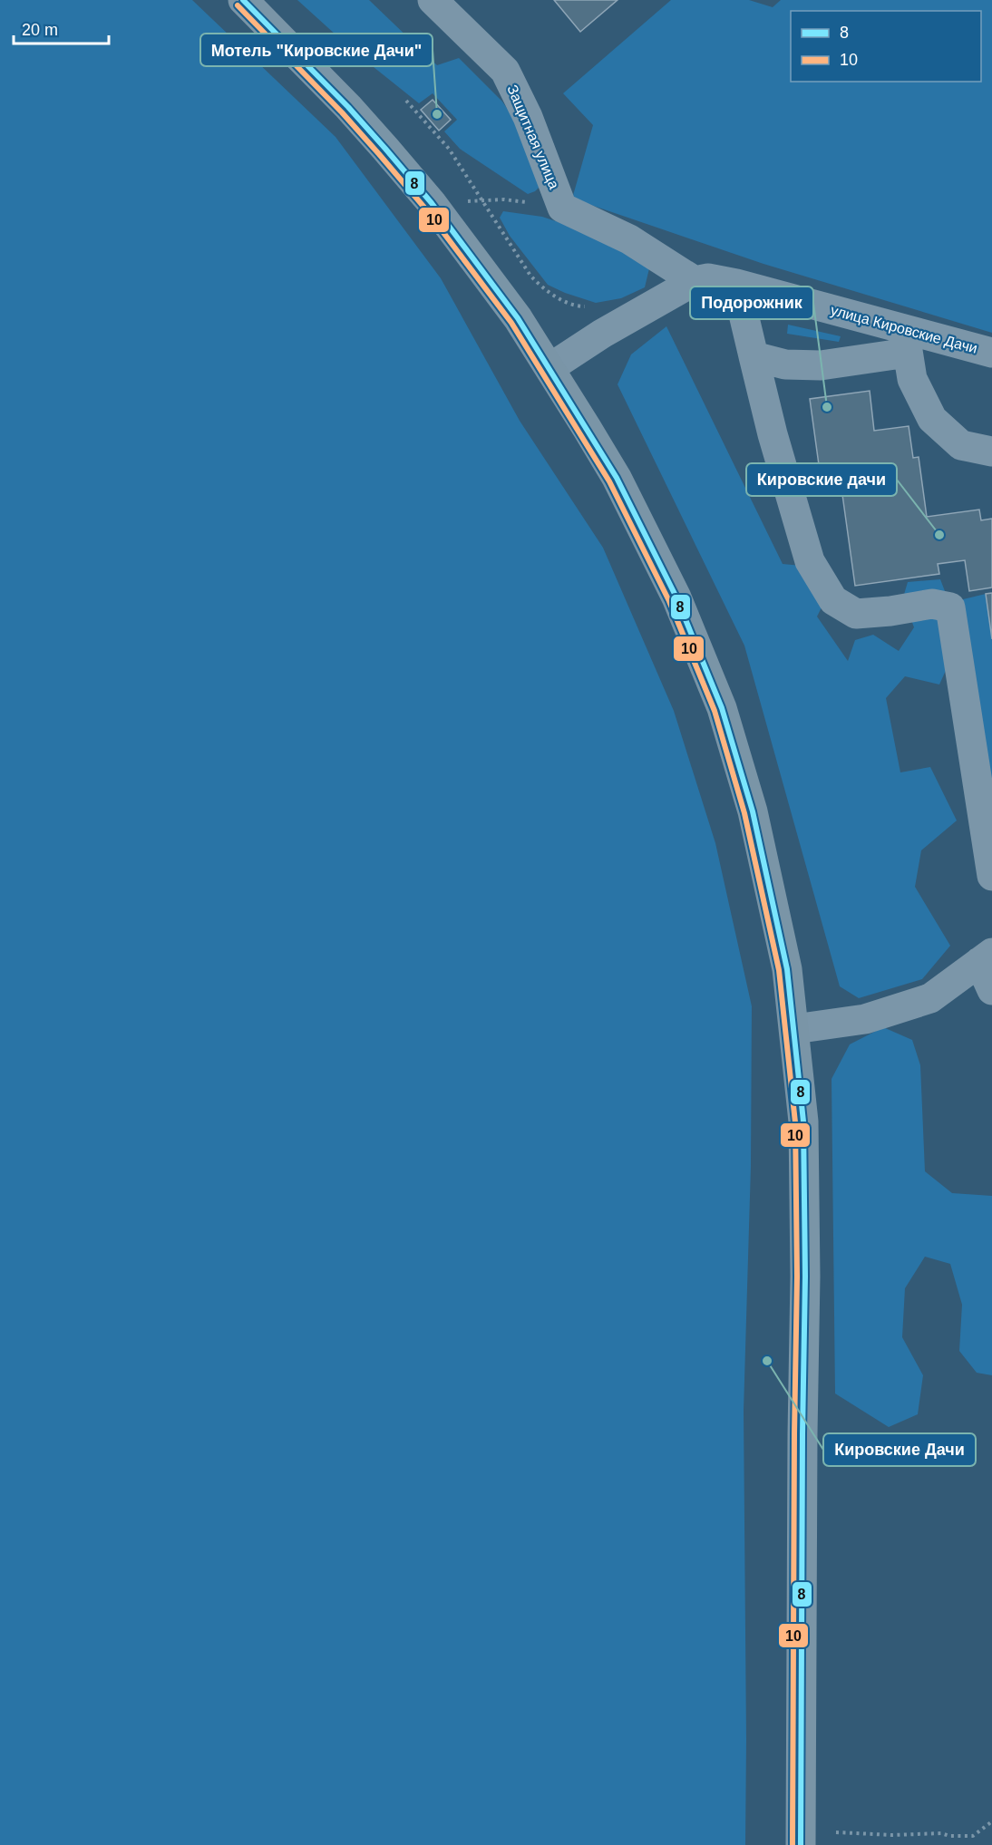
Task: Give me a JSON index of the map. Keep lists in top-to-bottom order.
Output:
{
  "streets": {
    "street": ["Защитная улица", "улица Кировские Дачи"]
  },
  "places": [
    "Мотель \"Кировские Дачи\"",
    "Подорожник",
    "Кировские дачи",
    "Кировские Дачи"
  ],
  "lines": ["transit line 8", "transit line 10"],
  "legend": ["8", "10"],
  "scale_bar": "20 m"
}
